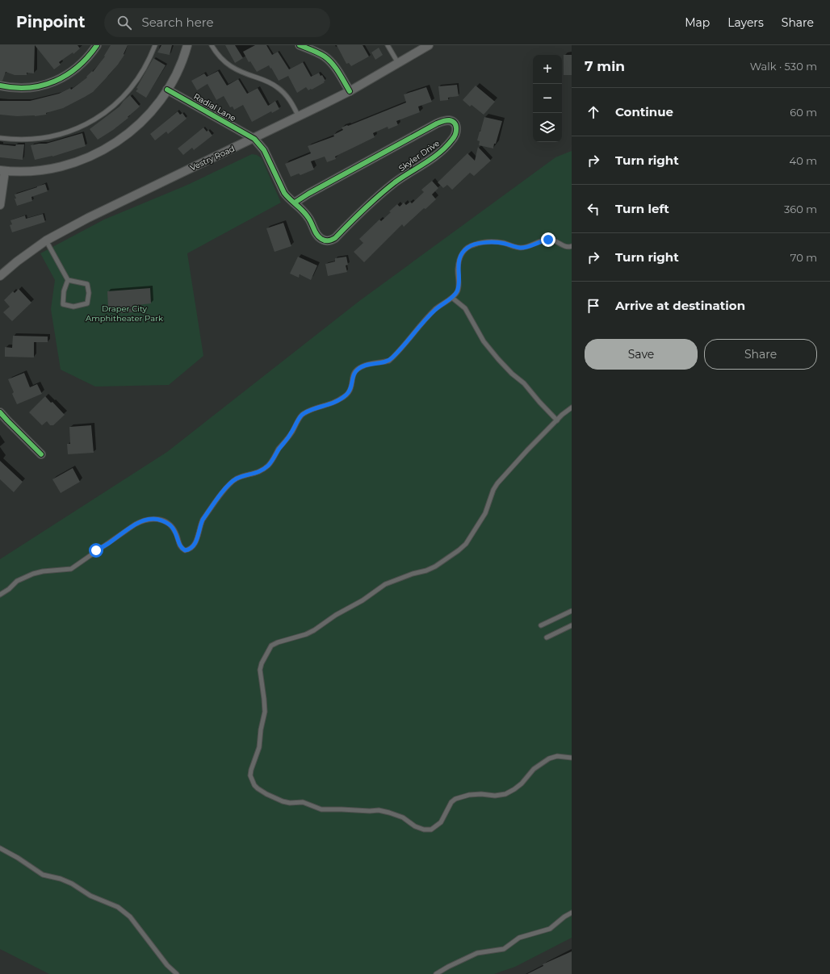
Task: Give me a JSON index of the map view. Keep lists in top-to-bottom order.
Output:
{
  "streets": {
    "street": ["Radial Lane", "Skyler Drive", "Vestry Road"]
  },
  "crossings": [
    ["Radial Lane", "Skyler Drive"],
    ["Radial Lane", "Vestry Road"],
    ["Skyler Drive", "Vestry Road"]
  ],
  "parks": ["Draper City Amphitheater Park"],
  "page": {
    "header": "Pinpoint",
    "search": "Search here",
    "nav": ["Map", "Layers", "Share"],
    "heading": ["7 min", "Walk · 530 m"],
    "map_buttons": ["+", "−"],
    "list": [
      ["Continue", "60 m"],
      ["Turn right", "40 m"],
      ["Turn left", "360 m"],
      ["Turn right", "70 m"],
      "Arrive at destination"
    ],
    "buttons": ["Save", "Share"]
  }
}
